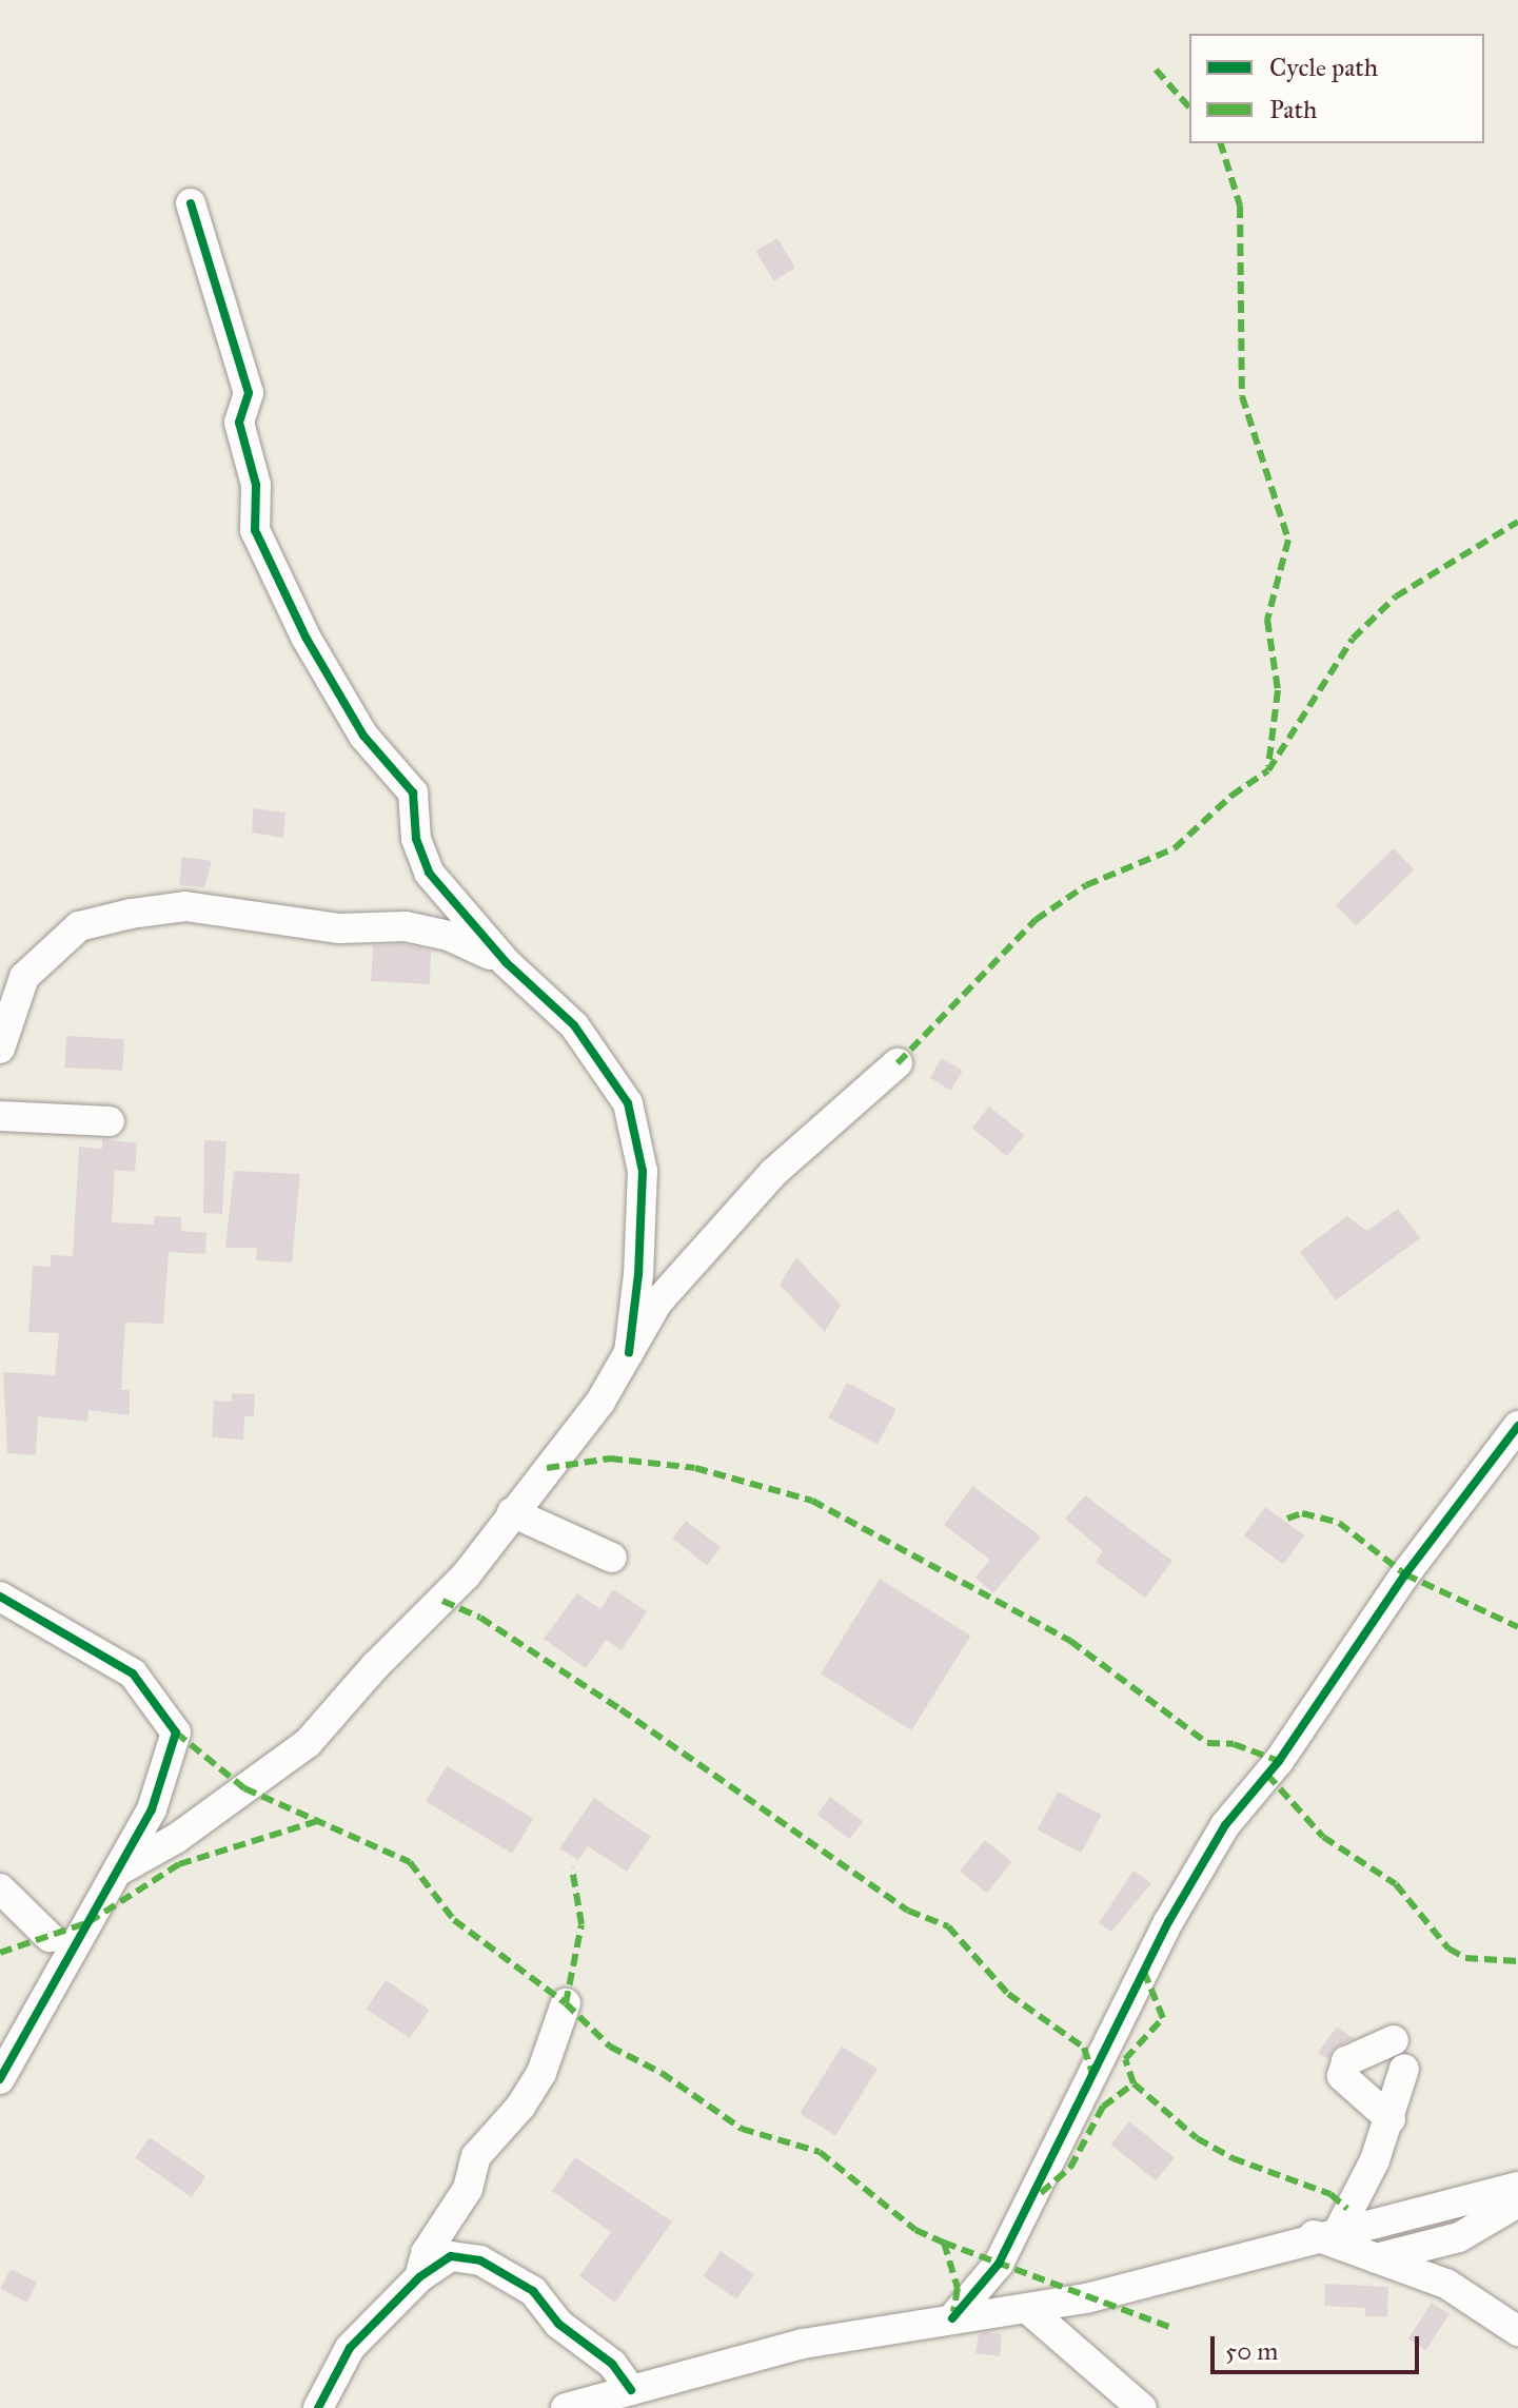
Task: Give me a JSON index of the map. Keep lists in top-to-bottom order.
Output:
{
  "legend": ["Cycle path", "Path"],
  "scale_bar": "50 m"
}
